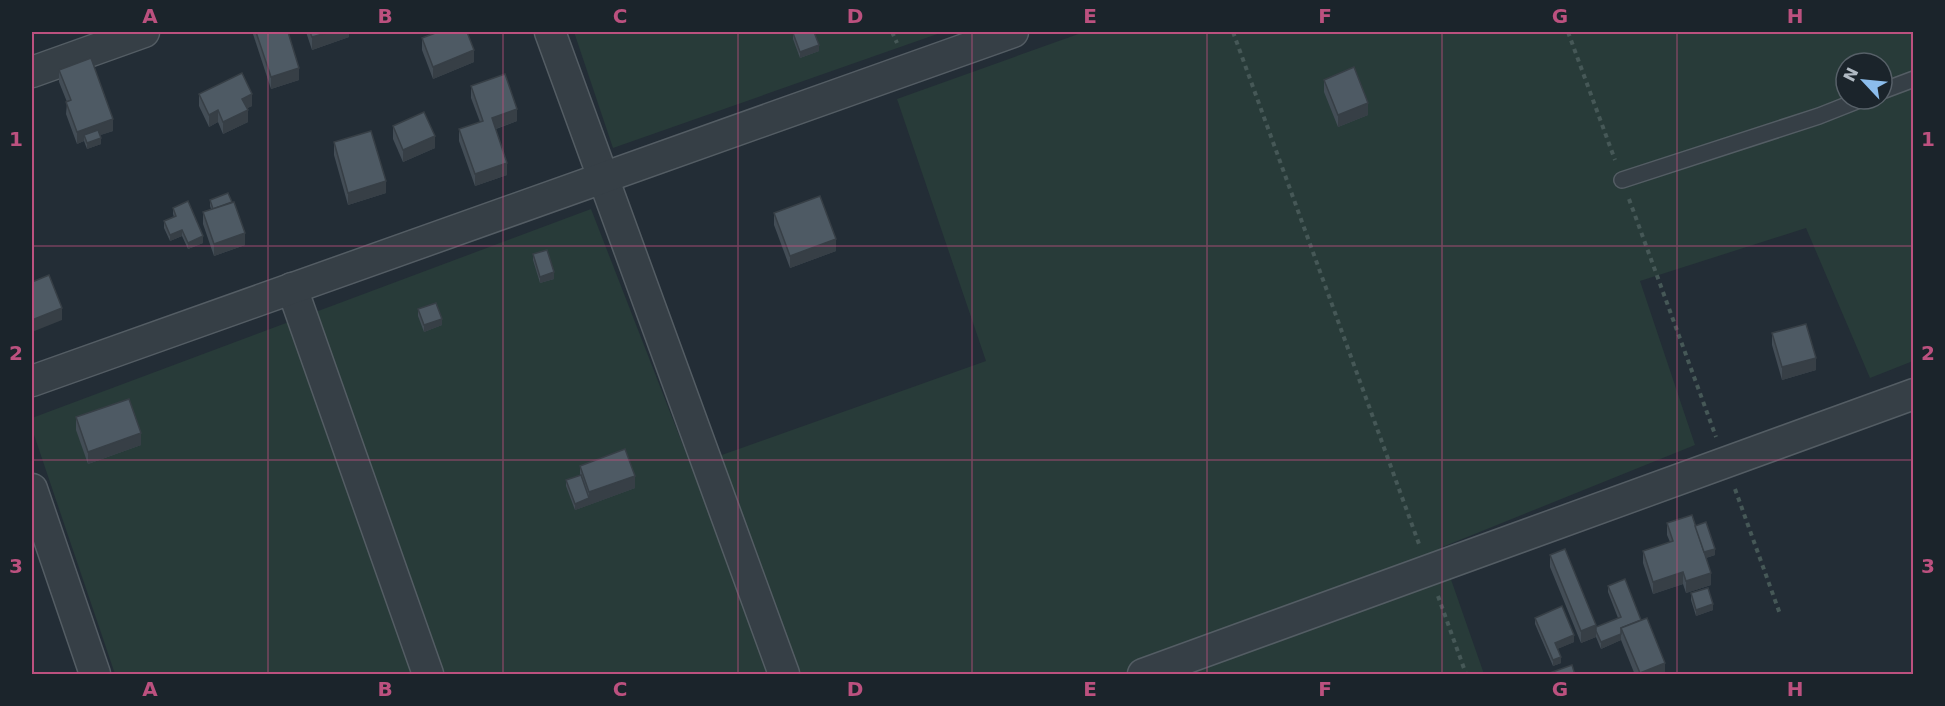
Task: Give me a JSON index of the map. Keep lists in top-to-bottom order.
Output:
{
  "north": "top left",
  "grid": {
    "columns": [
      "A",
      "B",
      "C",
      "D",
      "E",
      "F",
      "G",
      "H"
    ],
    "rows": ["1", "2", "3"]
  }
}
